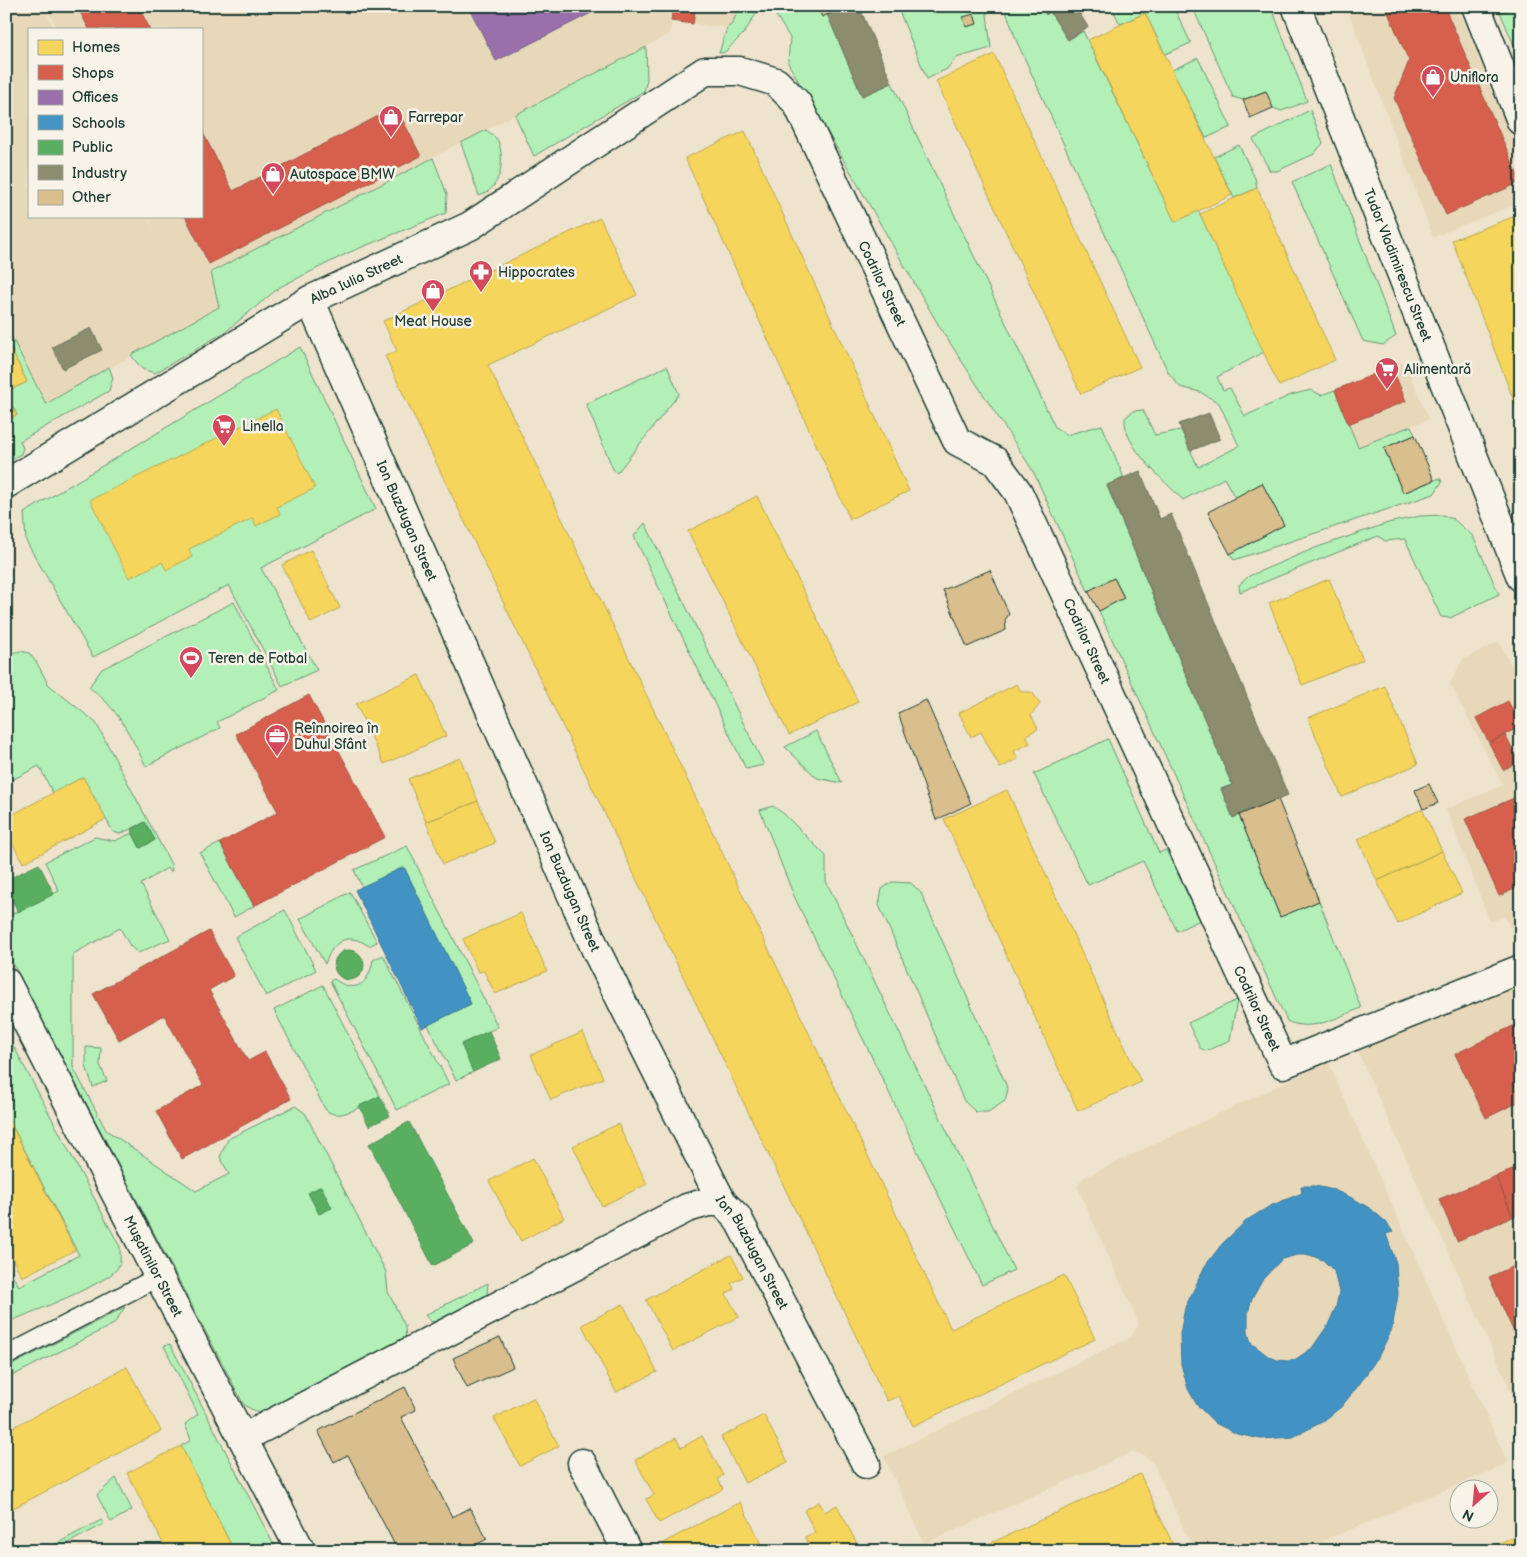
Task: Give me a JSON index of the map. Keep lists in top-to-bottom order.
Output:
{
  "streets": {
    "street": [
      "Tudor Vladimirescu Street",
      "Alba Iulia Street",
      "Codrilor Street",
      "Ion Buzdugan Street",
      "Mușatinilor Street"
    ]
  },
  "crossings": [
    ["Alba Iulia Street", "Codrilor Street"],
    ["Alba Iulia Street", "Ion Buzdugan Street"]
  ],
  "places": {
    "shop": [
      "Uniflora",
      "Farrepar",
      "Autospace BMW",
      "Meat House"
    ],
    "pharmacy": ["Hippocrates"],
    "supermarket": ["Alimentară", "Linella"],
    "sports": ["Teren de Fotbal"],
    "office": ["Reînnoirea în Duhul Sfânt"]
  },
  "legend": [
    "Homes",
    "Shops",
    "Offices",
    "Schools",
    "Public",
    "Industry",
    "Other"
  ],
  "north": "bottom left"
}
